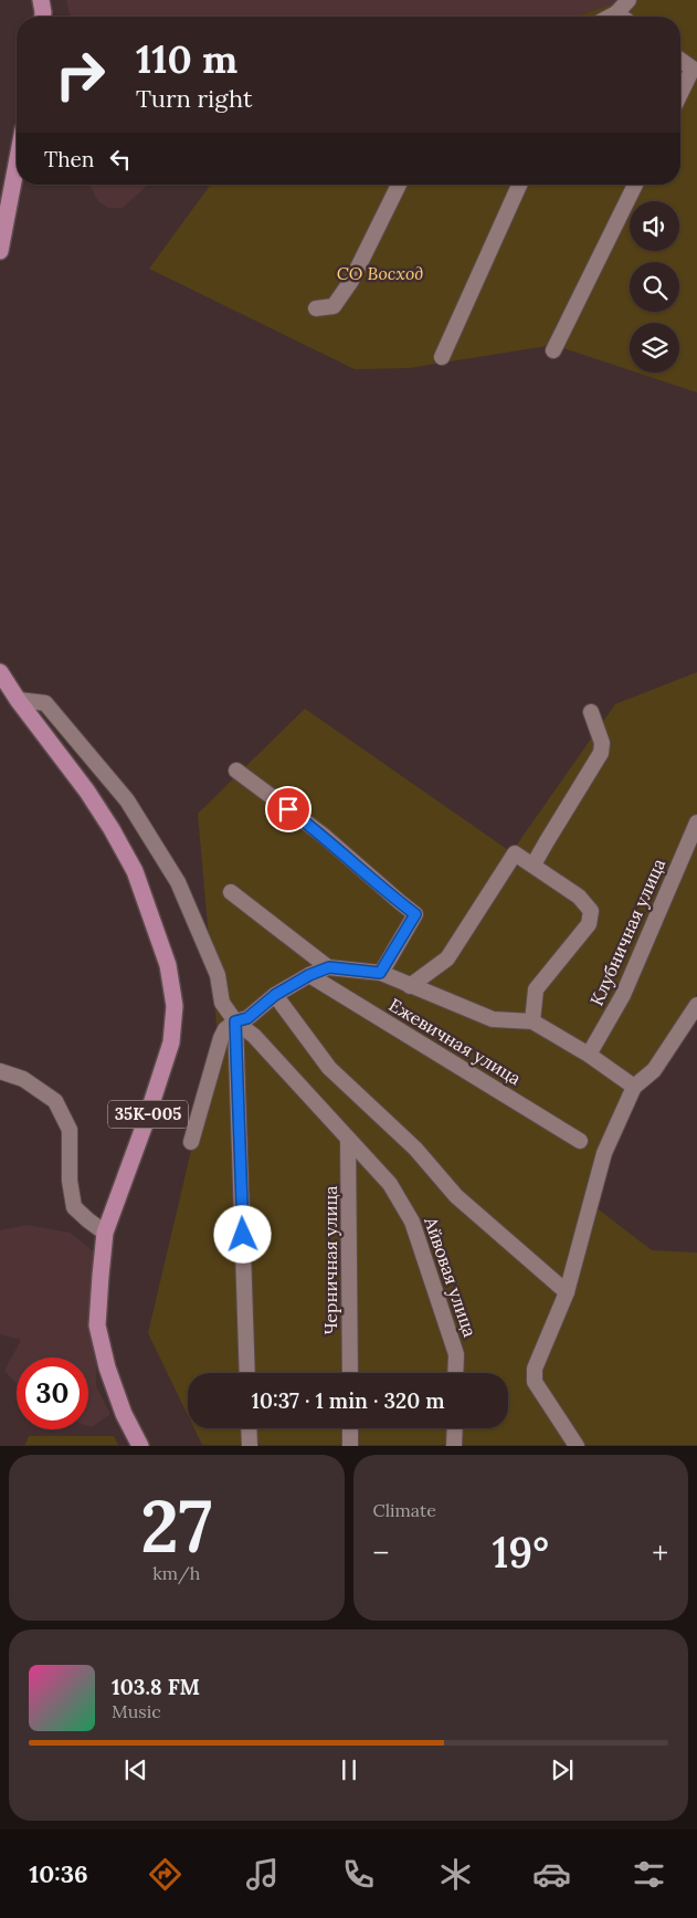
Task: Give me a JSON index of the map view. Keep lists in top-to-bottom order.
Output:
{
  "streets": {
    "main road": ["35К-005"],
    "street": [
      "Клубничная улица",
      "Ежевичная улица",
      "Черничная улица",
      "Айвовая улица"
    ]
  },
  "crossings": [
    ["Черничная улица", "Айвовая улица"]
  ],
  "parks": ["СО Восход"],
  "page": {
    "turn": ["110 m", "Turn right"],
    "then": "Then",
    "limit": "30",
    "trip": "10:37 · 1 min · 320 m",
    "tile": [
      ["27", "km/h"],
      "Climate"
    ],
    "heat": ["−", "19°", "+"],
    "song": ["103.8 FM", "Music"],
    "tabs": "10:36"
  }
}
